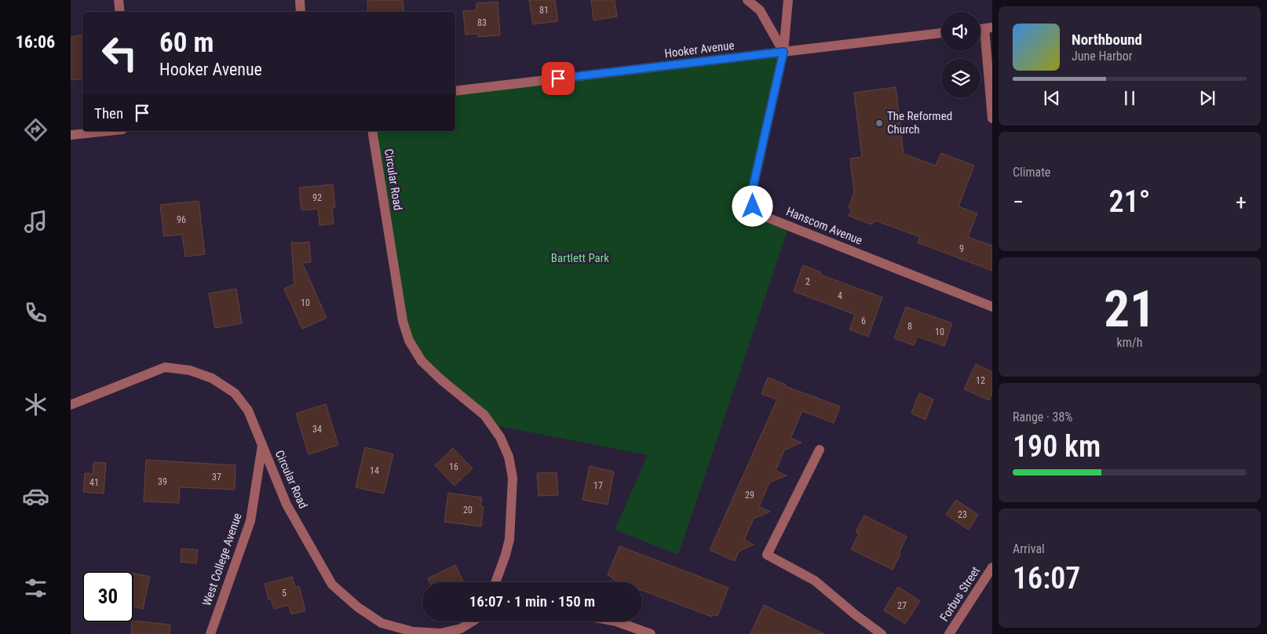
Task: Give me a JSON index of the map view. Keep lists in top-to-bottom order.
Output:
{
  "streets": {
    "street": [
      "Hooker Avenue",
      "Circular Road",
      "Hanscom Avenue",
      "West College Avenue",
      "Forbus Street"
    ]
  },
  "crossings": [
    ["Hooker Avenue", "Hanscom Avenue"],
    ["Circular Road", "West College Avenue"]
  ],
  "parks": ["Bartlett Park"],
  "places": ["The Reformed Church"],
  "house_numbers": [
    "81",
    "83",
    "92",
    "96",
    "9",
    "2",
    "4",
    "10",
    "6",
    "8",
    "10",
    "12",
    "34",
    "16",
    "14",
    "37",
    "39",
    "41",
    "17",
    "29",
    "20",
    "23",
    "5",
    "27"
  ],
  "page": {
    "tabs": "16:06",
    "turn": ["60 m", "Hooker Avenue"],
    "song": ["Northbound", "June Harbor"],
    "then": "Then",
    "tile": [
      "Climate",
      ["21", "km/h"],
      ["Range · 38%", "190 km"],
      ["Arrival", "16:07"]
    ],
    "heat": ["−", "21°", "+"],
    "limit": "30",
    "trip": "16:07 · 1 min · 150 m"
  }
}
